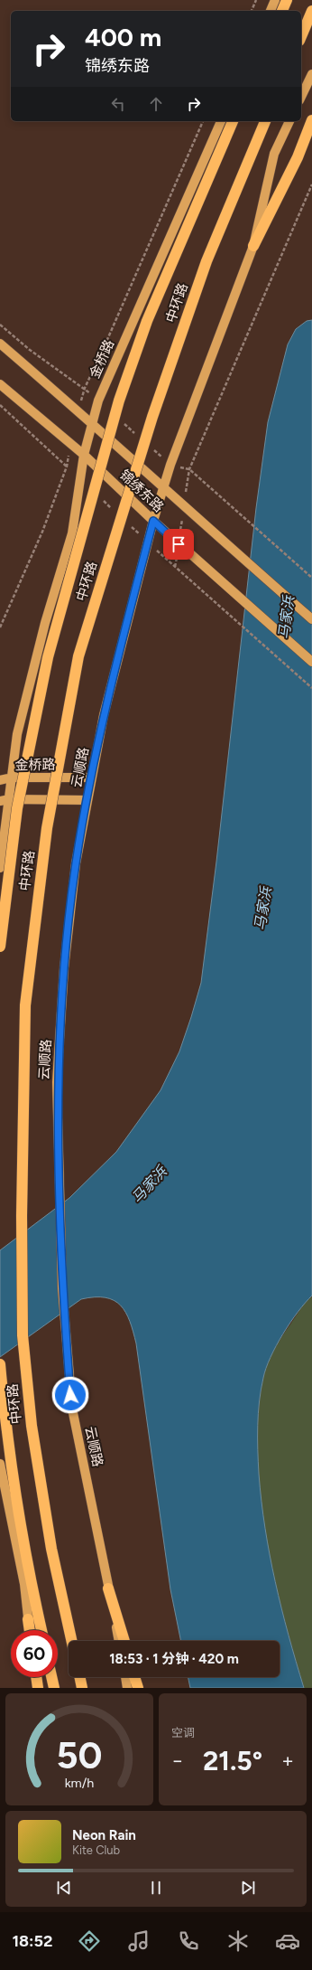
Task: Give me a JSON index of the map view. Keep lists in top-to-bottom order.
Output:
{
  "streets": {
    "highway": ["中环路"],
    "main road": ["金桥路", "锦绣东路", "云顺路"]
  },
  "crossings": [
    ["金桥路", "锦绣东路"],
    ["金桥路", "云顺路"],
    ["锦绣东路", "云顺路"]
  ],
  "water": ["马家浜"],
  "page": {
    "turn": ["400 m", "锦绣东路"],
    "limit": "60",
    "trip": "18:53 · 1 分钟 · 420 m",
    "tile": "空调",
    "heat": ["−", "21.5°", "+"],
    "song": ["Neon Rain", "Kite Club"],
    "tabs": "18:52",
    "gauge": ["50", "km/h"]
  }
}
